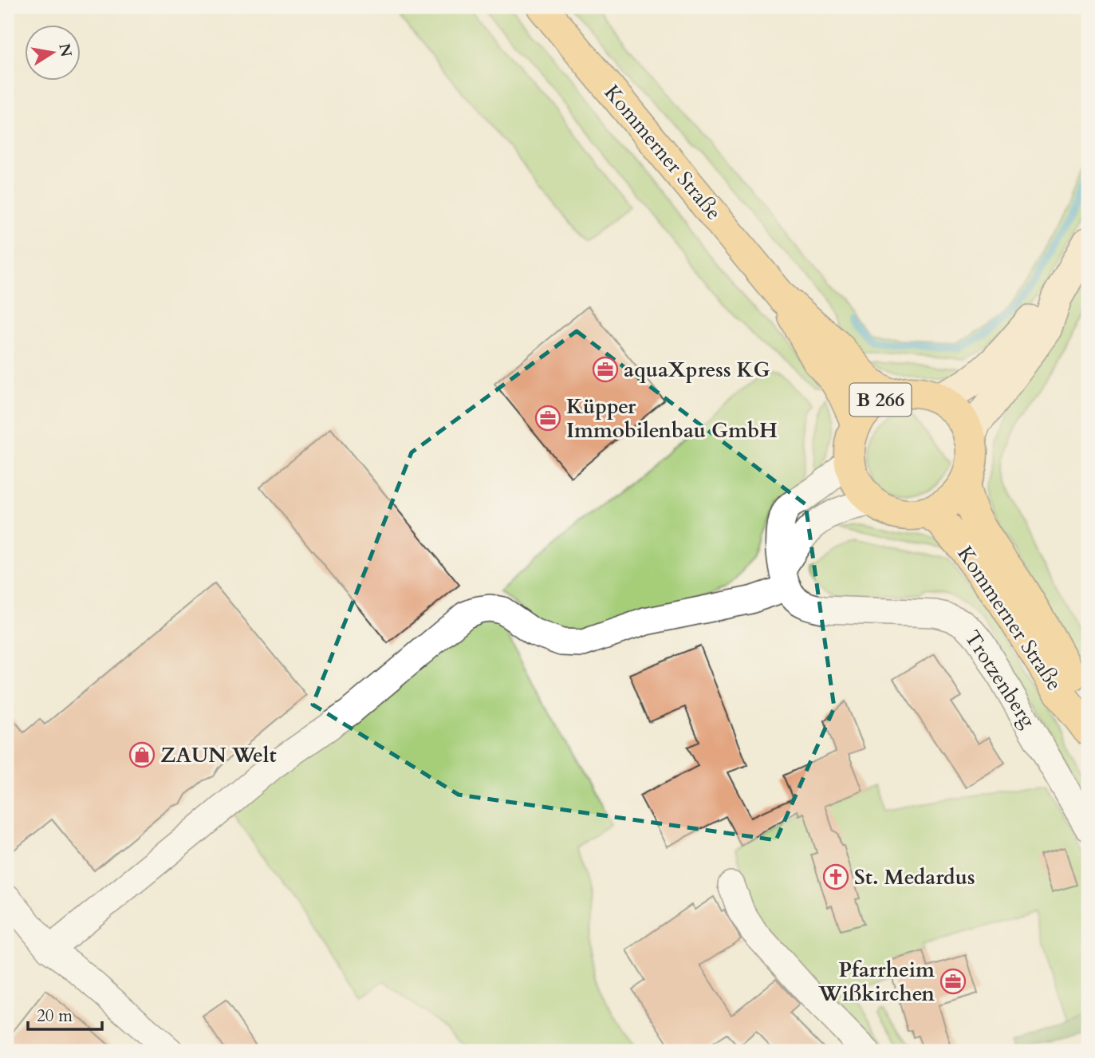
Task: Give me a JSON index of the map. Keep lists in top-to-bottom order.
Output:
{
  "streets": {
    "main road": ["Kommerner Straße", "B 266"],
    "street": ["Trotzenberg"]
  },
  "crossings": [
    ["Kommerner Straße", "B 266"]
  ],
  "places": {
    "office": ["aquaXpress KG", "Küpper Immobilenbau GmbH", "Pfarrheim Wißkirchen"],
    "shop": ["ZAUN Welt"],
    "church": ["St. Medardus"]
  },
  "scale_bar": "20 m",
  "north": "right"
}
